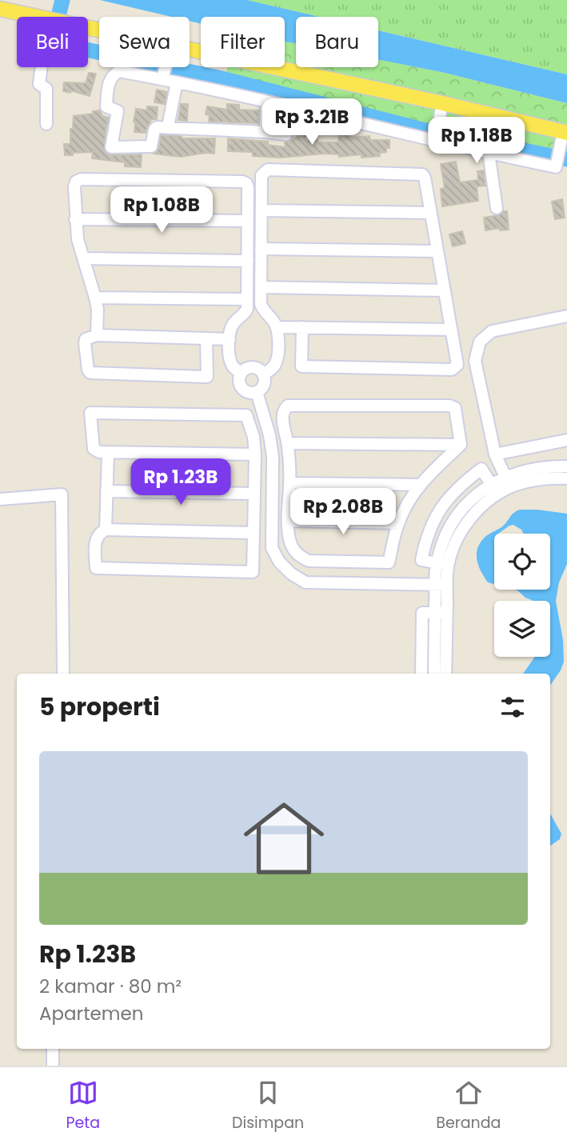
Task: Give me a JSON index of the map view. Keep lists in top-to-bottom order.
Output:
{
  "page": {
    "chip": [
      "Beli",
      "Sewa",
      "Filter",
      "Baru"
    ],
    "price": [
      "Rp 3.21B",
      "Rp 1.18B",
      "Rp 1.08B",
      "Rp 1.23B",
      "Rp 2.08B"
    ],
    "heading": "5 properti",
    "list": [
      {
        "name": "Rp 1.23B",
        "note": "2 kamar · 80 m² · Apartemen"
      }
    ],
    "tabs": ["Peta", "Disimpan", "Beranda"]
  }
}
